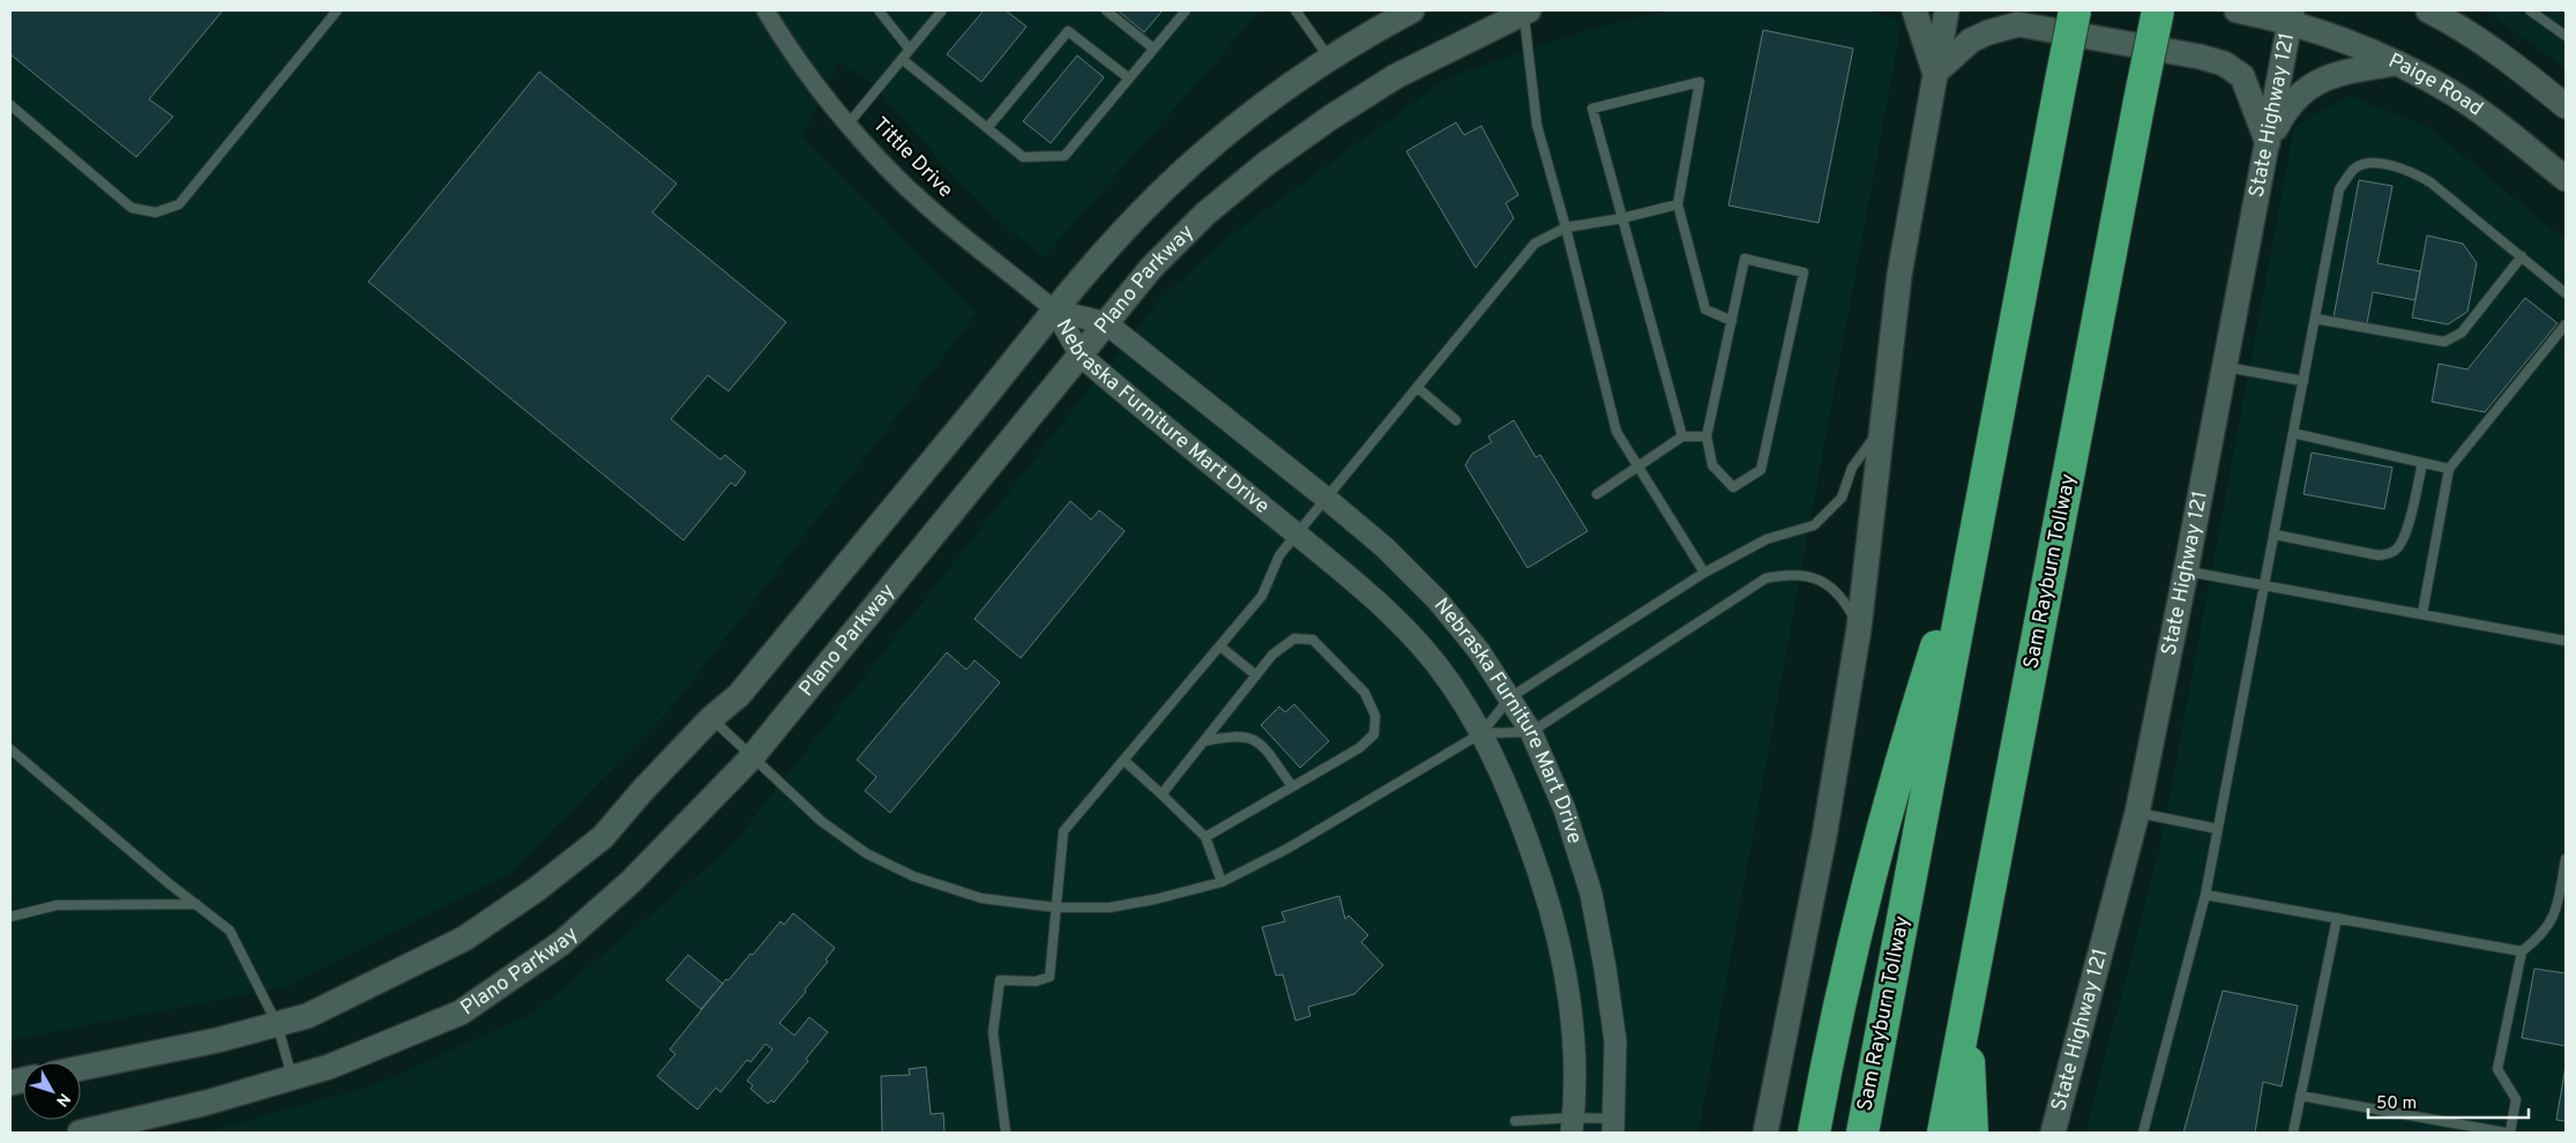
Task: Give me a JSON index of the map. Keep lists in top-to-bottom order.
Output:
{
  "streets": {
    "highway": ["Sam Rayburn Tollway"],
    "main road": ["Paige Road", "State Highway 121", "Plano Parkway"],
    "street": ["Tittle Drive", "Nebraska Furniture Mart Drive"]
  },
  "crossings": [
    ["Paige Road", "State Highway 121"],
    ["Tittle Drive", "Nebraska Furniture Mart Drive"],
    ["Plano Parkway", "Nebraska Furniture Mart Drive"]
  ],
  "scale_bar": "50 m",
  "north": "bottom right"
}
